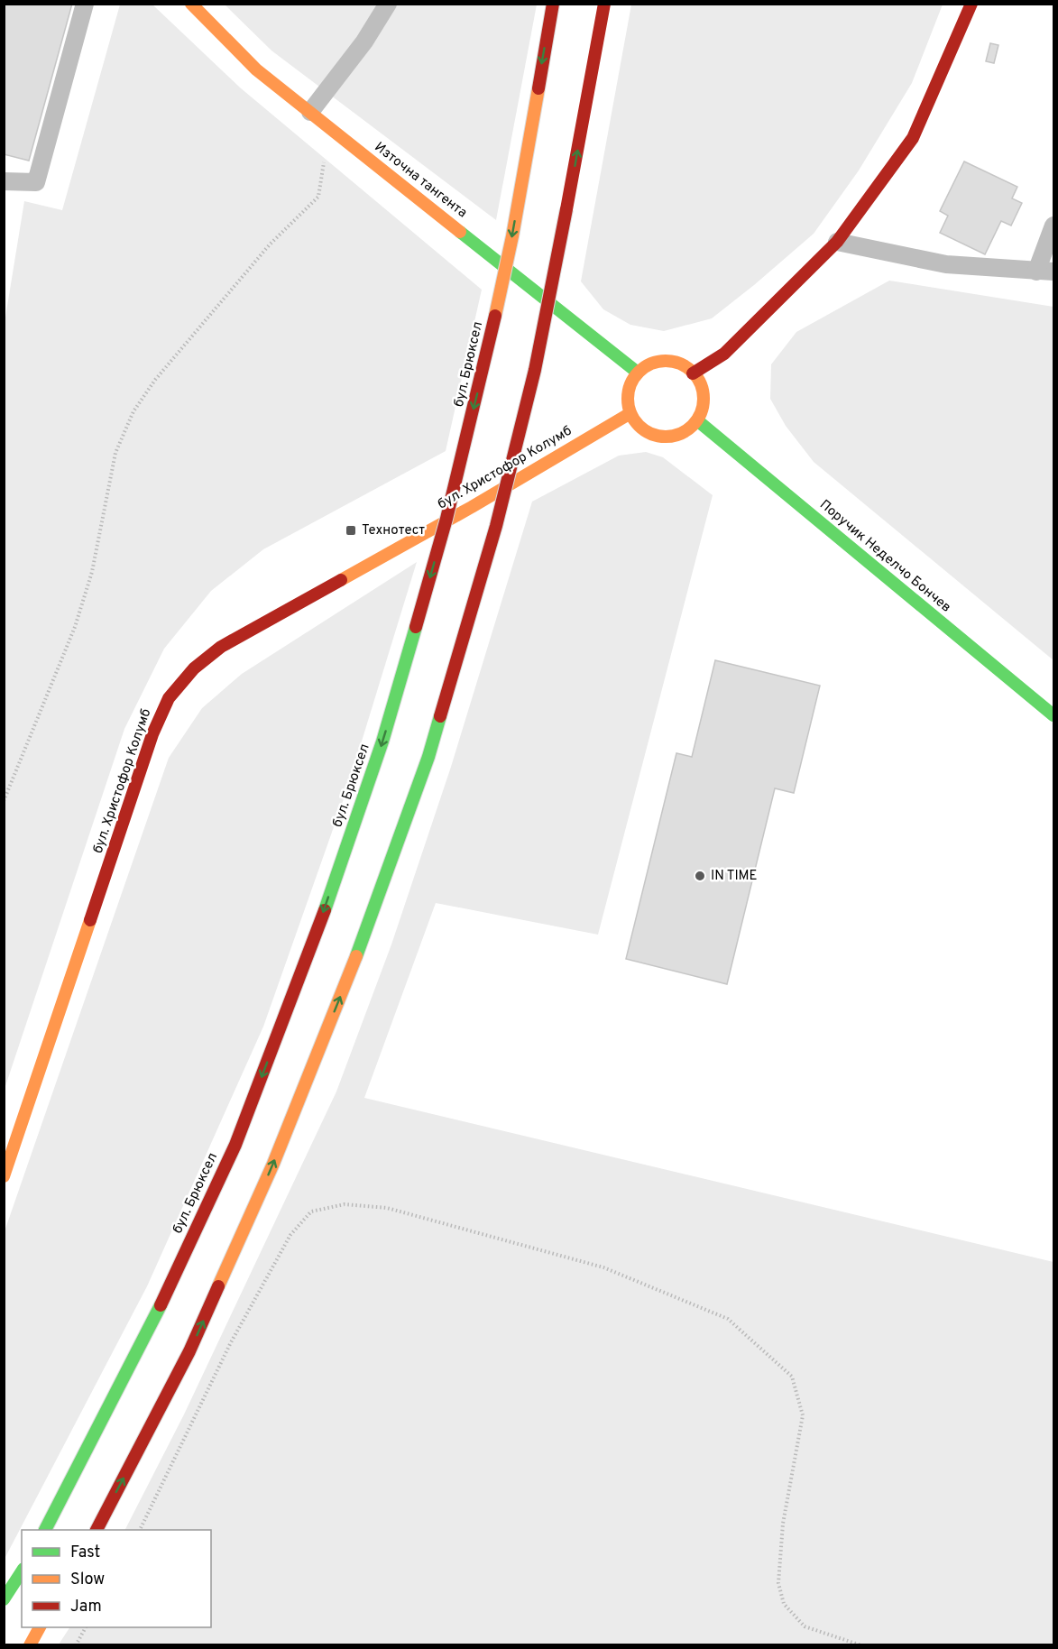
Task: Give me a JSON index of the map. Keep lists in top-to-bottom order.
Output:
{
  "streets": {
    "main road": [
      "Източна тангента",
      "бул. Брюксел",
      "бул. Христофор Колумб",
      "Поручик Неделчо Бончев"
    ]
  },
  "crossings": [
    ["Източна тангента", "бул. Христофор Колумб"],
    ["Източна тангента", "Поручик Неделчо Бончев"],
    ["бул. Христофор Колумб", "Поручик Неделчо Бончев"]
  ],
  "places": {
    "transit": ["Технотест"],
    "other": ["IN TIME"]
  },
  "legend": ["Fast", "Slow", "Jam"]
}
